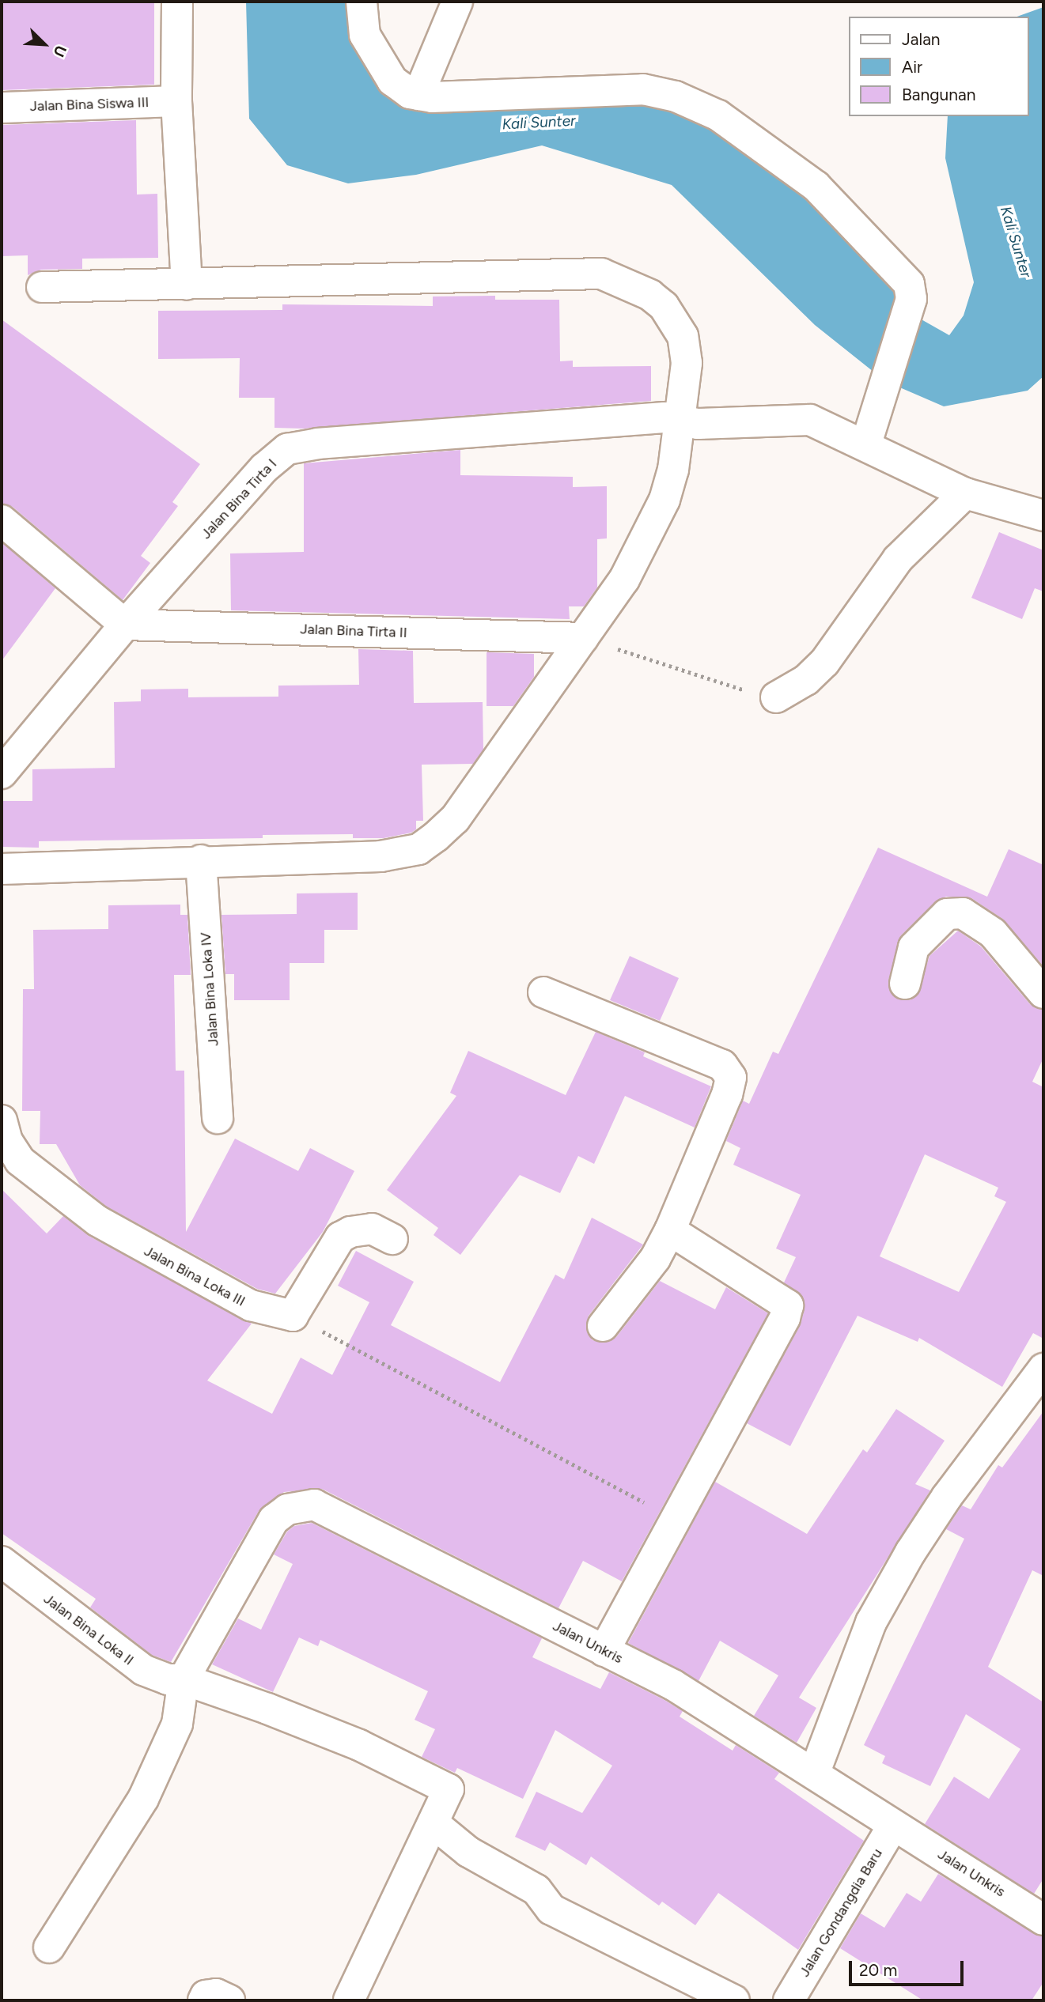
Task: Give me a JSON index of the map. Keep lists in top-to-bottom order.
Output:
{
  "streets": {
    "street": [
      "Jalan Bina Siswa III",
      "Jalan Bina Tirta I",
      "Jalan Bina Tirta II",
      "Jalan Bina Loka IV",
      "Jalan Bina Loka III",
      "Jalan Bina Loka II",
      "Jalan Unkris",
      "Jalan Gondangdia Baru"
    ]
  },
  "crossings": [
    ["Jalan Bina Tirta I", "Jalan Bina Tirta II"],
    ["Jalan Bina Loka II", "Jalan Unkris"],
    ["Jalan Unkris", "Jalan Gondangdia Baru"]
  ],
  "water": ["Kali Sunter"],
  "legend": ["Jalan", "Air", "Bangunan"],
  "scale_bar": "20 m",
  "north": "bottom right"
}
